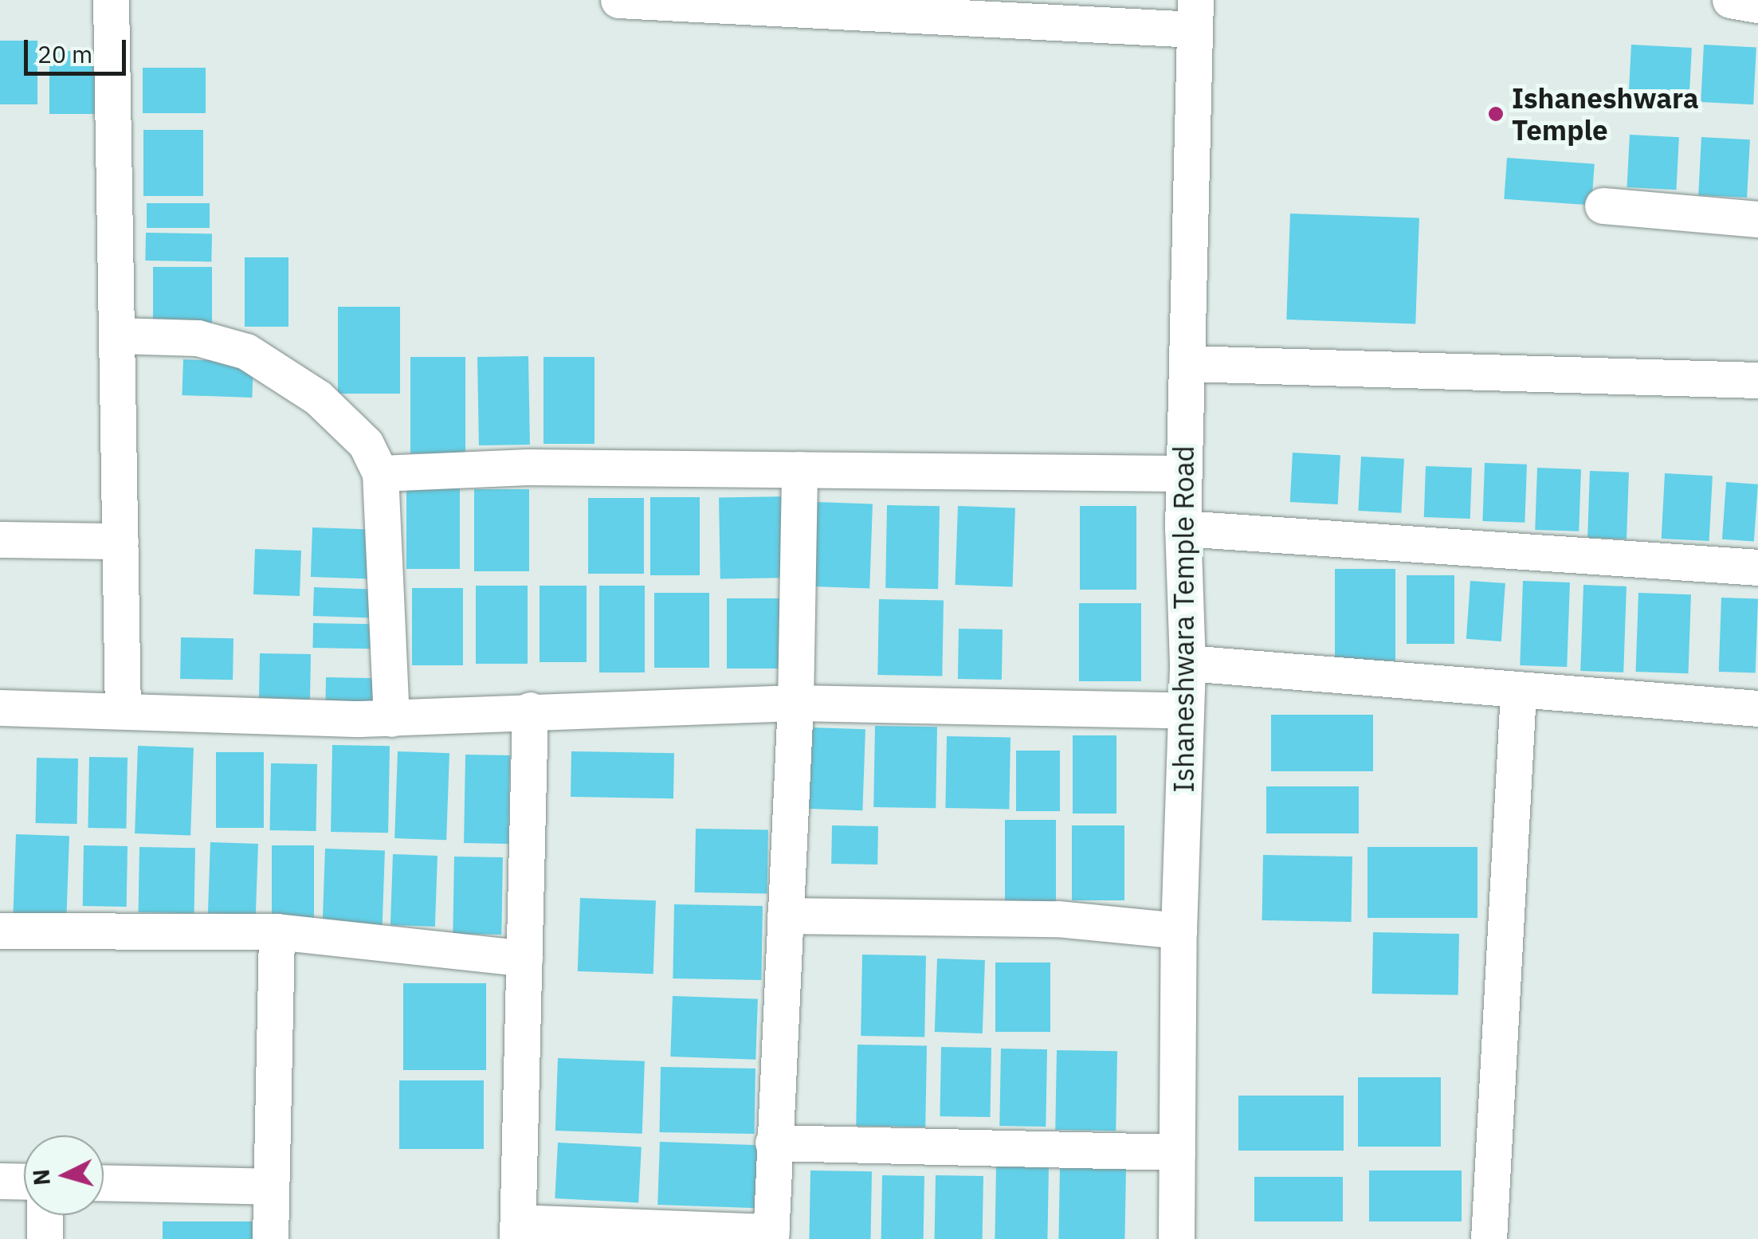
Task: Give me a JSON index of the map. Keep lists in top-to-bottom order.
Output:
{
  "streets": {
    "street": ["Ishaneshwara Temple Road"]
  },
  "places": ["Ishaneshwara Temple"],
  "scale_bar": "20 m",
  "north": "left"
}
